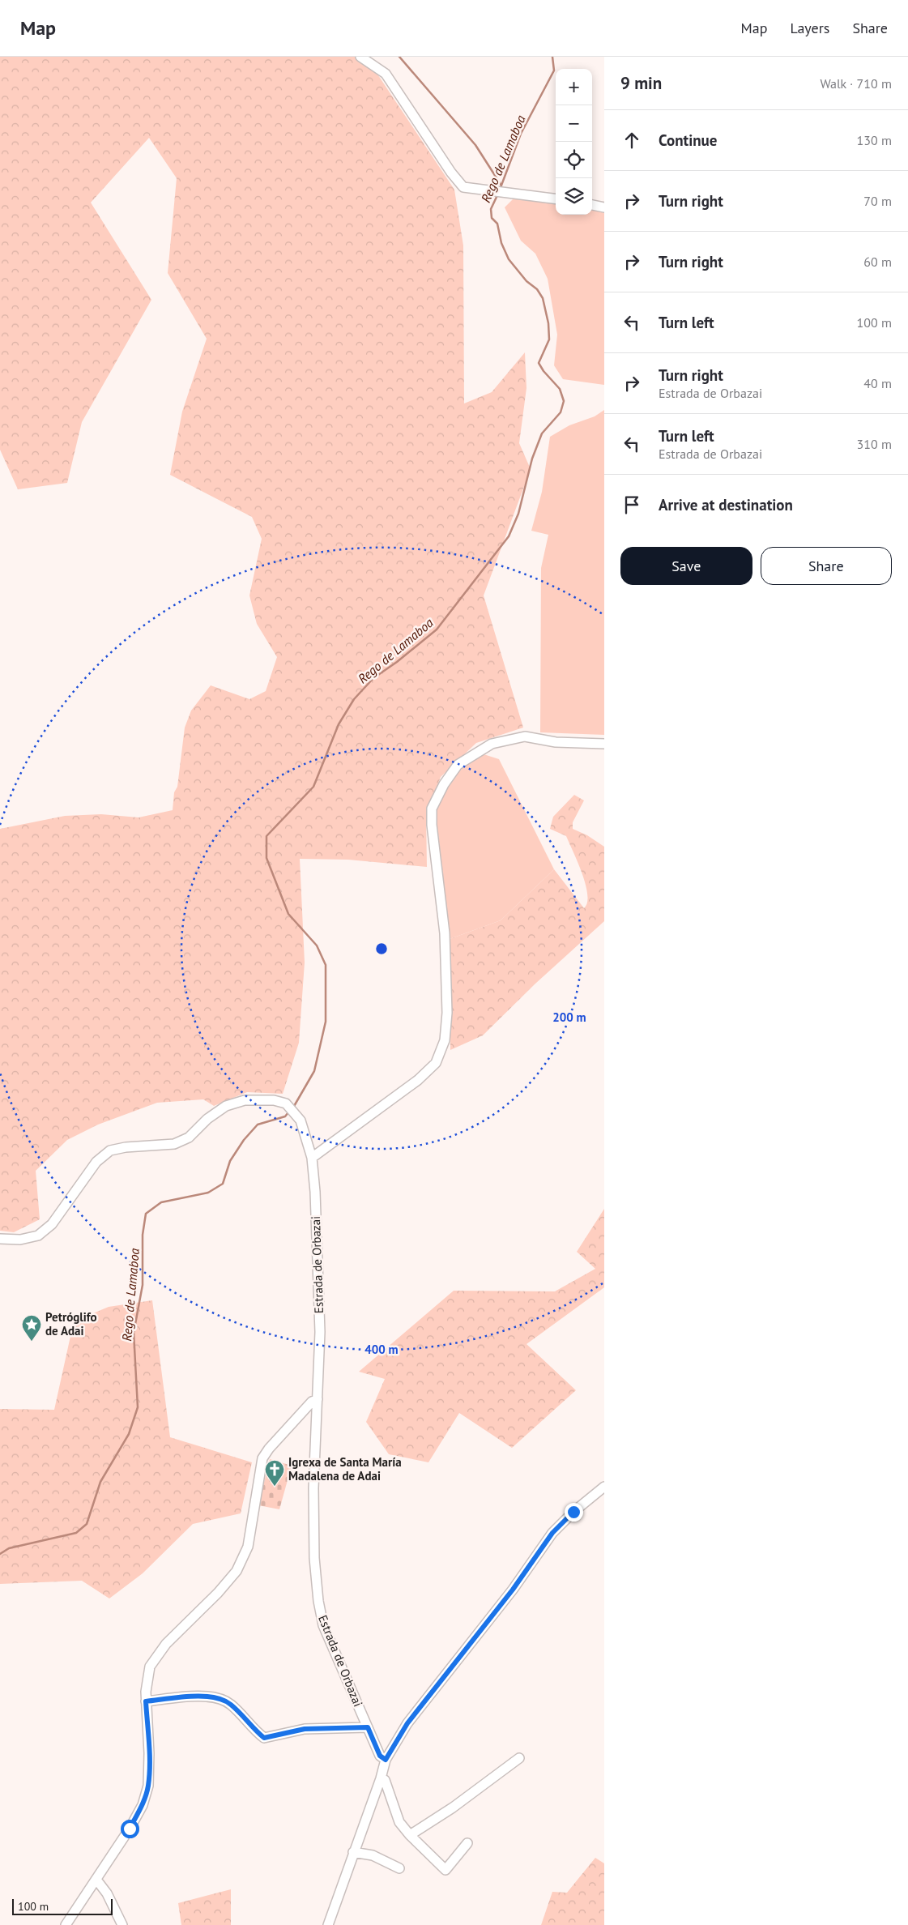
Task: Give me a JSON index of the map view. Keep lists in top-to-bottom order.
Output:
{
  "streets": {
    "street": ["Estrada de Orbazai"]
  },
  "water": ["Rego de Lamaboa"],
  "places": {
    "place": ["Petróglifo de Adai"],
    "church": ["Igrexa de Santa María Madalena de Adai"]
  },
  "scale_bar": "100 m",
  "page": {
    "header": "Map",
    "nav": ["Map", "Layers", "Share"],
    "heading": ["9 min", "Walk · 710 m"],
    "map_buttons": ["+", "−"],
    "list": [
      ["Continue", "130 m"],
      ["Turn right", "70 m"],
      ["Turn right", "60 m"],
      ["Turn left", "100 m"],
      ["Turn right", "Estrada de Orbazai", "40 m"],
      ["Turn left", "Estrada de Orbazai", "310 m"],
      "Arrive at destination"
    ],
    "buttons": ["Save", "Share"],
    "scale": "100 m"
  },
  "rings": ["200 m", "400 m"]
}
